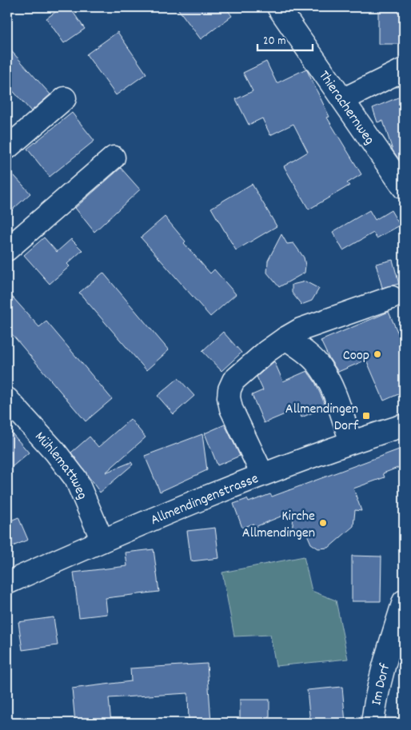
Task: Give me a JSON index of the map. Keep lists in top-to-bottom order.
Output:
{
  "streets": {
    "street": [
      "Thierachernweg",
      "Mühlemattweg",
      "Allmendingenstrasse",
      "Im Dorf"
    ]
  },
  "crossings": [
    ["Mühlemattweg", "Allmendingenstrasse"]
  ],
  "places": {
    "other": ["Coop", "Kirche Allmendingen"],
    "transit": ["Allmendingen Dorf"]
  },
  "scale_bar": "20 m"
}
